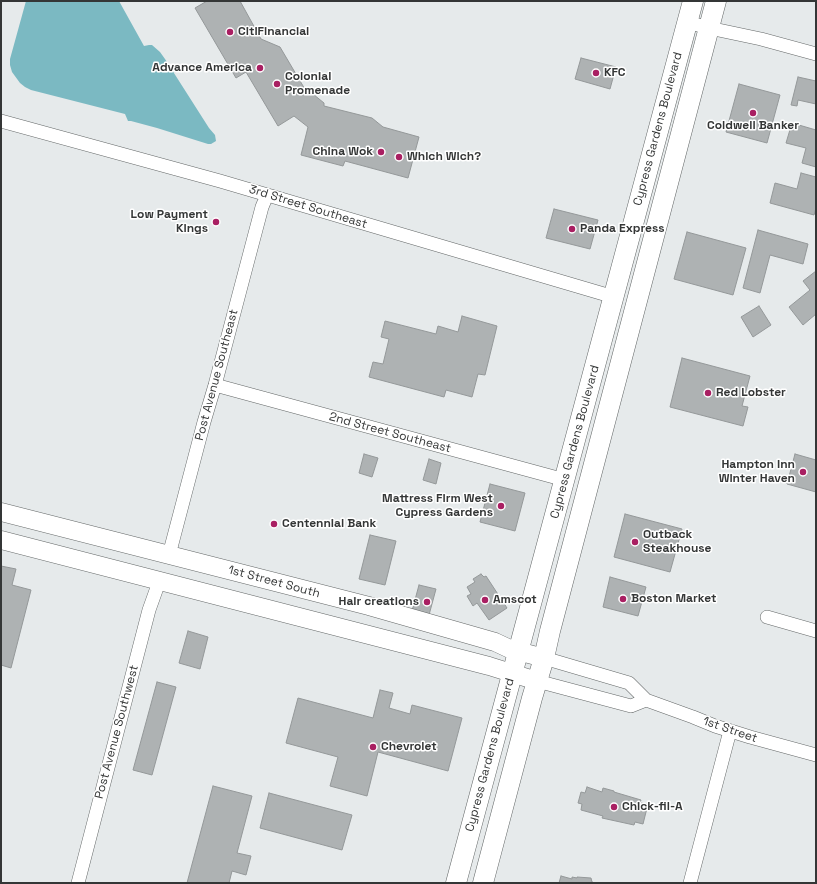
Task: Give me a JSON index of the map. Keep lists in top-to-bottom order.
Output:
{
  "streets": {
    "main road": ["Cypress Gardens Boulevard", "1st Street South"],
    "street": [
      "3rd Street Southeast",
      "Post Avenue Southeast",
      "2nd Street Southeast",
      "1st Street",
      "Post Avenue Southwest"
    ]
  },
  "crossings": [
    ["Cypress Gardens Boulevard", "3rd Street Southeast"],
    ["Cypress Gardens Boulevard", "2nd Street Southeast"],
    ["Cypress Gardens Boulevard", "1st Street South"],
    ["Cypress Gardens Boulevard", "1st Street"],
    ["3rd Street Southeast", "Post Avenue Southeast"],
    ["Post Avenue Southeast", "2nd Street Southeast"],
    ["Post Avenue Southeast", "1st Street South"],
    ["1st Street South", "1st Street"]
  ],
  "places": [
    "CitiFinancial",
    "Advance America",
    "KFC",
    "Colonial Promenade",
    "Coldwell Banker",
    "China Wok",
    "Which Wich?",
    "Low Payment Kings",
    "Panda Express",
    "Red Lobster",
    "Hampton Inn Winter Haven",
    "Mattress Firm West Cypress Gardens",
    "Centennial Bank",
    "Outback Steakhouse",
    "Boston Market",
    "Amscot",
    "Hair creations",
    "Chevrolet",
    "Chick-fil-A"
  ]
}
